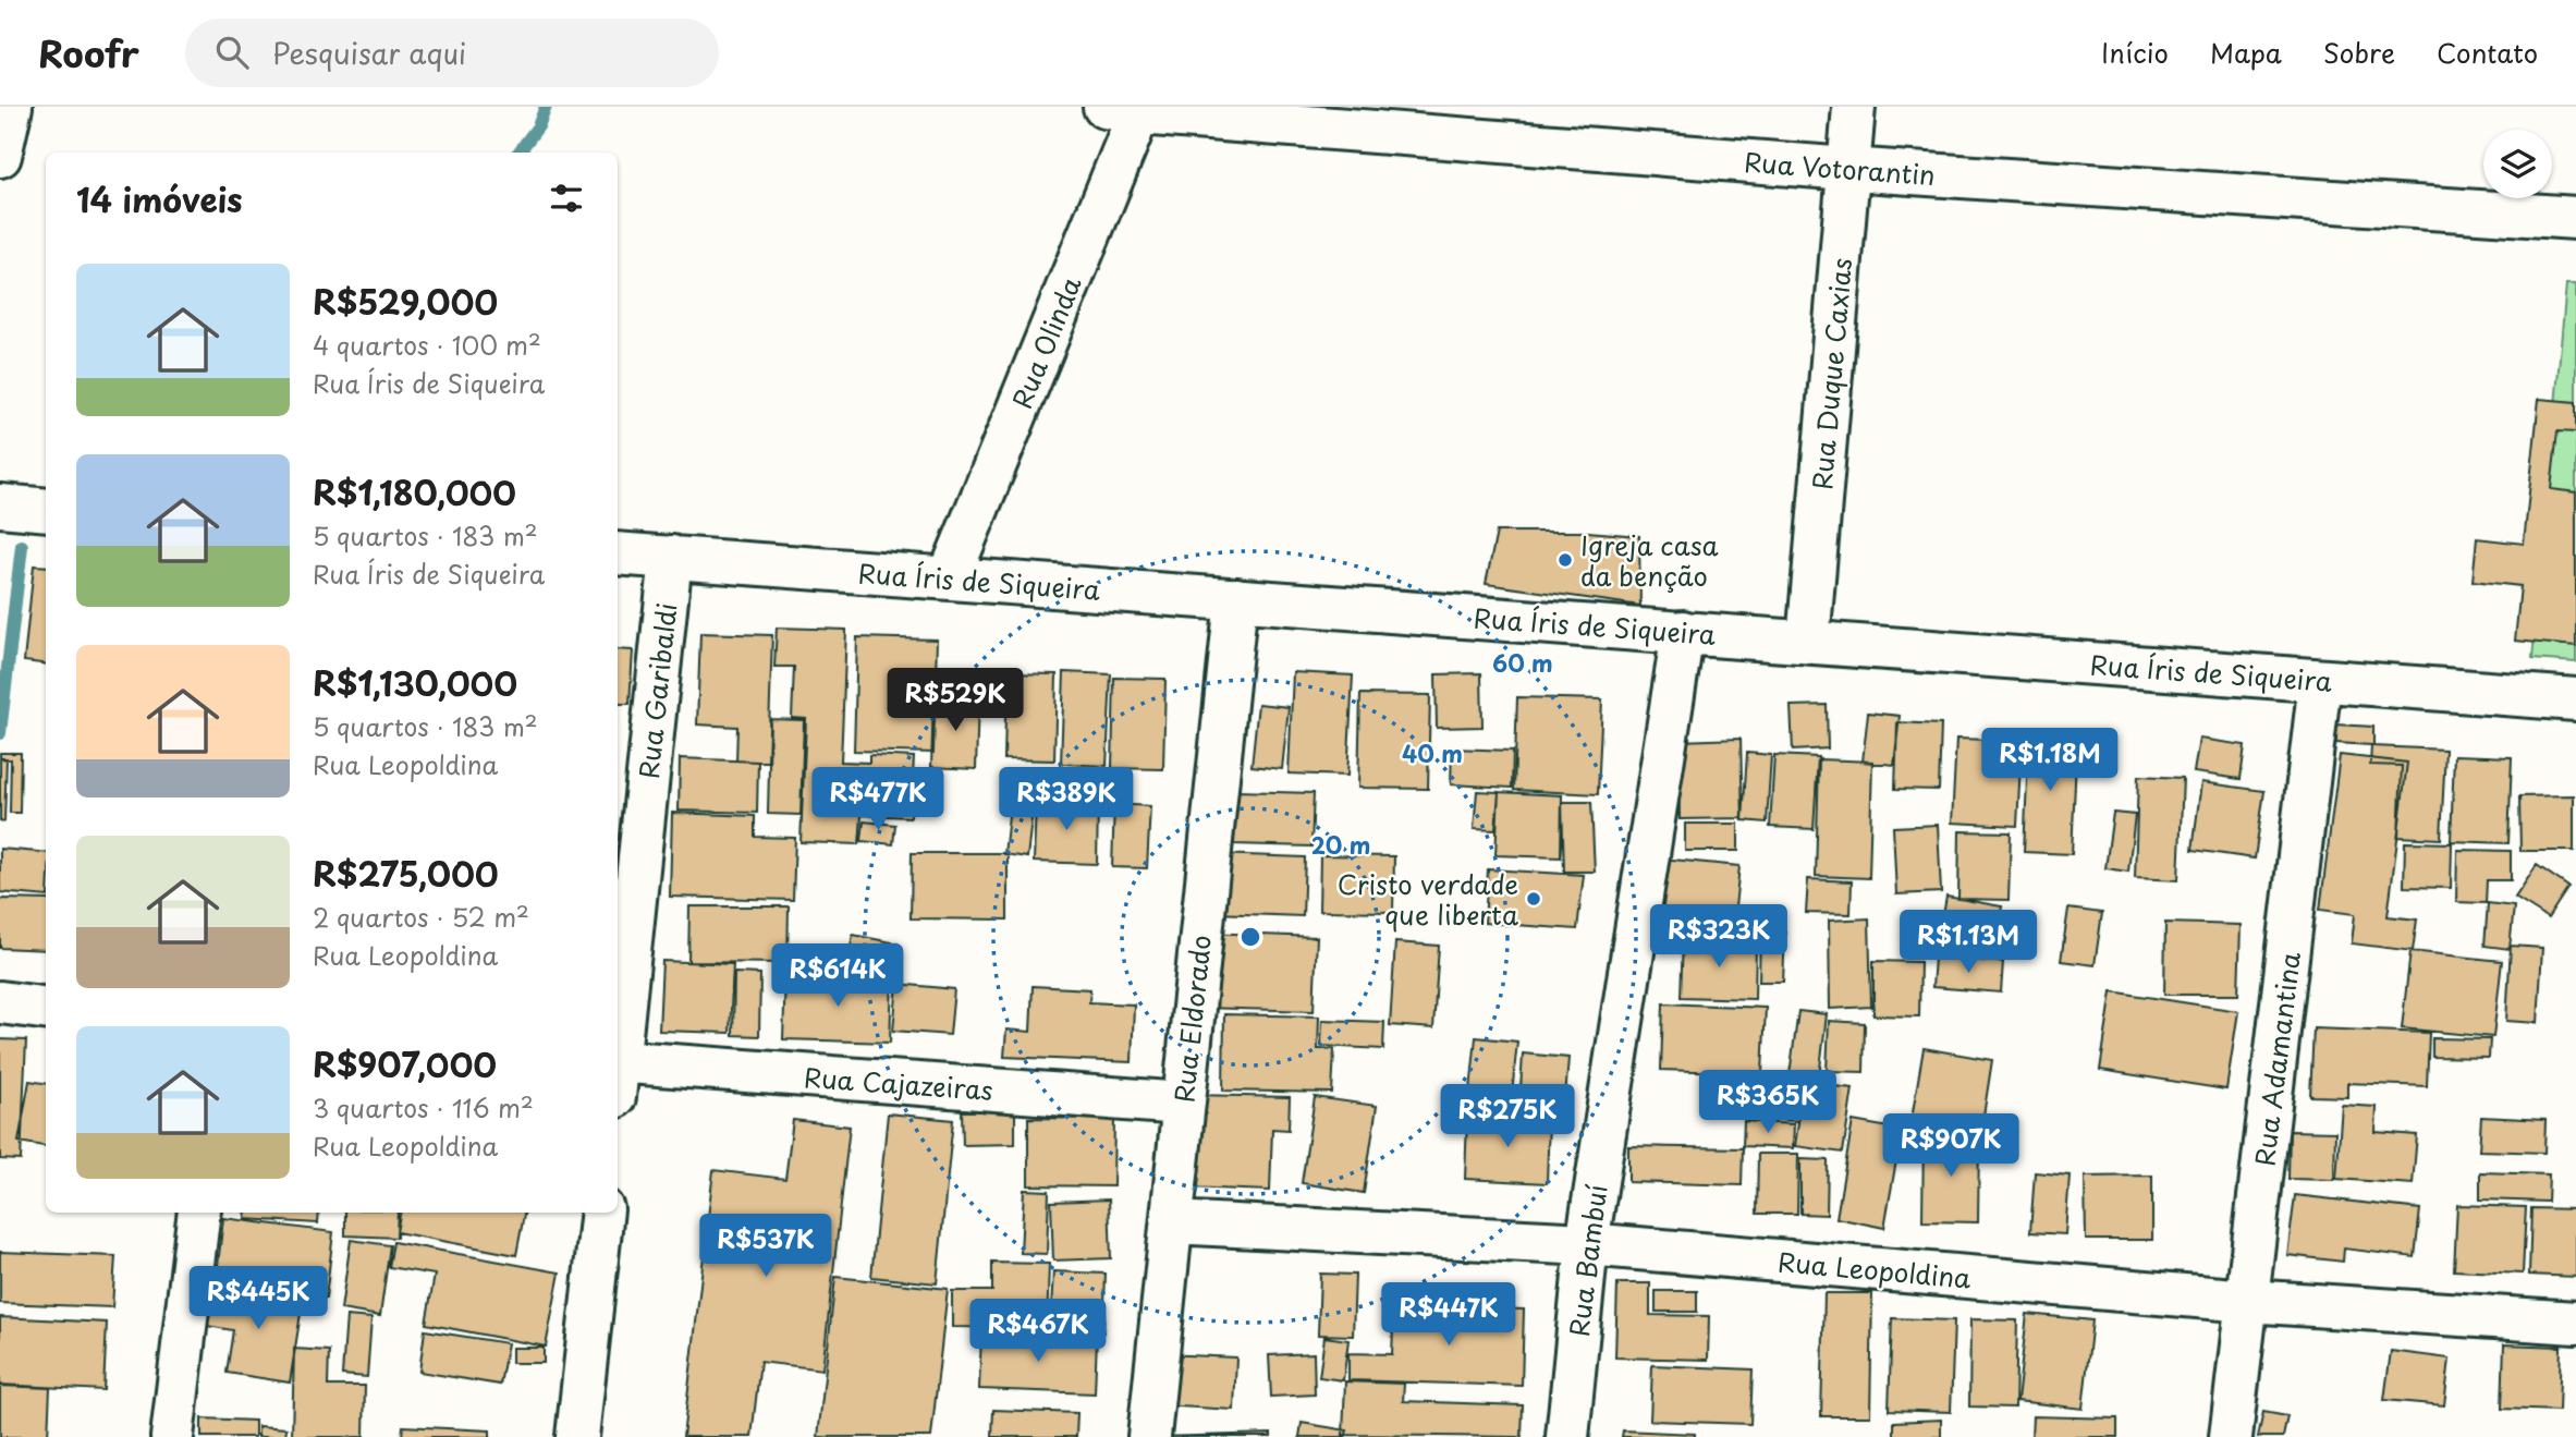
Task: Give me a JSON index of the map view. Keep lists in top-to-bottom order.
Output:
{
  "streets": {
    "street": [
      "Rua Votorantin",
      "Rua Olinda",
      "Rua Duque Caxias",
      "Rua Íris de Siqueira",
      "Rua Garibaldi",
      "Rua Eldorado",
      "Rua Adamantina",
      "Rua Cajazeiras",
      "Rua Bambuí",
      "Rua Leopoldina"
    ]
  },
  "crossings": [
    ["Rua Votorantin", "Rua Olinda"],
    ["Rua Votorantin", "Rua Duque Caxias"],
    ["Rua Olinda", "Rua Íris de Siqueira"],
    ["Rua Duque Caxias", "Rua Íris de Siqueira"],
    ["Rua Íris de Siqueira", "Rua Garibaldi"],
    ["Rua Íris de Siqueira", "Rua Eldorado"],
    ["Rua Íris de Siqueira", "Rua Adamantina"],
    ["Rua Íris de Siqueira", "Rua Bambuí"],
    ["Rua Eldorado", "Rua Cajazeiras"],
    ["Rua Eldorado", "Rua Leopoldina"],
    ["Rua Adamantina", "Rua Leopoldina"],
    ["Rua Bambuí", "Rua Leopoldina"]
  ],
  "places": ["Igreja casa da benção", "Cristo verdade que liberta"],
  "page": {
    "header": "Roofr",
    "search": "Pesquisar aqui",
    "nav": [
      "Início",
      "Mapa",
      "Sobre",
      "Contato"
    ],
    "heading": "14 imóveis",
    "list": [
      {
        "name": "R$529,000",
        "note": "4 quartos · 100 m² · Rua Íris de Siqueira"
      },
      {
        "name": "R$1,180,000",
        "note": "5 quartos · 183 m² · Rua Íris de Siqueira"
      },
      {
        "name": "R$1,130,000",
        "note": "5 quartos · 183 m² · Rua Leopoldina"
      },
      {
        "name": "R$275,000",
        "note": "2 quartos · 52 m² · Rua Leopoldina"
      },
      {
        "name": "R$907,000",
        "note": "3 quartos · 116 m² · Rua Leopoldina"
      }
    ],
    "price": [
      "R$529K",
      "R$1.18M",
      "R$477K",
      "R$389K",
      "R$323K",
      "R$1.13M",
      "R$614K",
      "R$365K",
      "R$275K",
      "R$907K",
      "R$537K",
      "R$445K",
      "R$447K",
      "R$467K"
    ]
  },
  "rings": ["60 m", "40 m", "20 m"]
}
